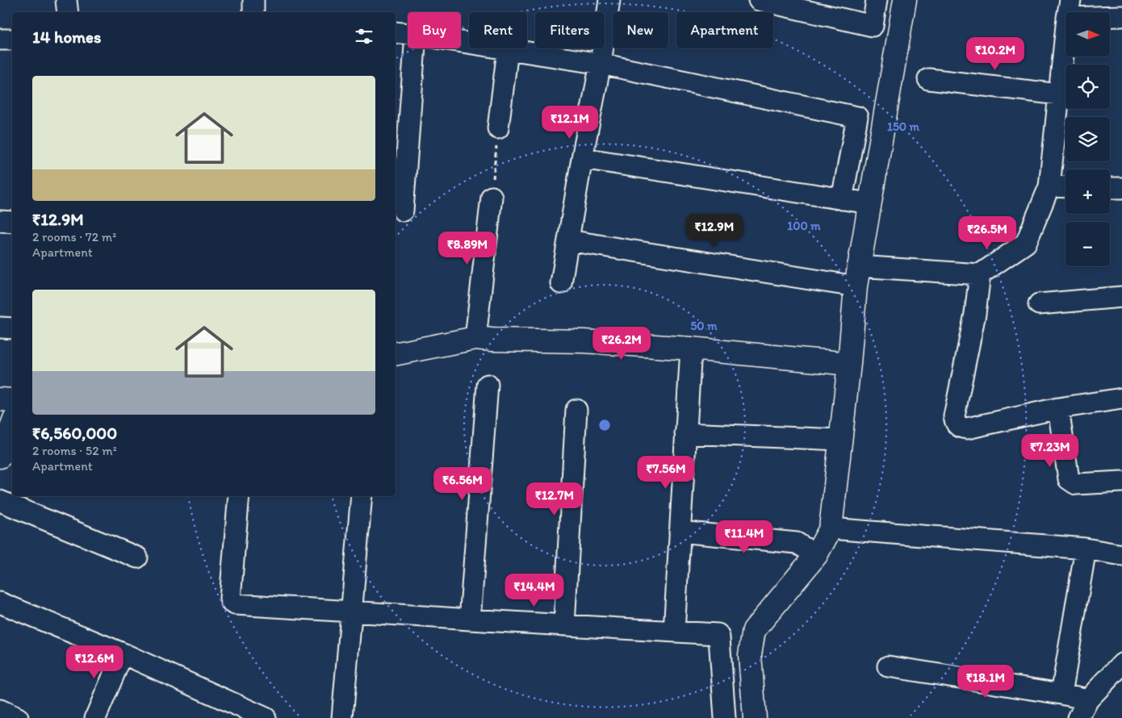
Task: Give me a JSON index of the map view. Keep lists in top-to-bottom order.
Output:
{
  "north": "right",
  "page": {
    "map_buttons": ["+", "−"],
    "chip": [
      "Buy",
      "Rent",
      "Filters",
      "New",
      "Apartment"
    ],
    "heading": "14 homes",
    "price": [
      "₹10.2M",
      "₹12.1M",
      "₹12.9M",
      "₹26.5M",
      "₹8.89M",
      "₹26.2M",
      "₹7.23M",
      "₹7.56M",
      "₹6.56M",
      "₹12.7M",
      "₹11.4M",
      "₹14.4M",
      "₹12.6M",
      "₹18.1M"
    ],
    "list": [
      {
        "name": "₹12.9M",
        "note": "2 rooms · 72 m² · Apartment"
      },
      {
        "name": "₹6,560,000",
        "note": "2 rooms · 52 m² · Apartment"
      }
    ]
  },
  "rings": ["150 m", "100 m", "50 m"]
}
